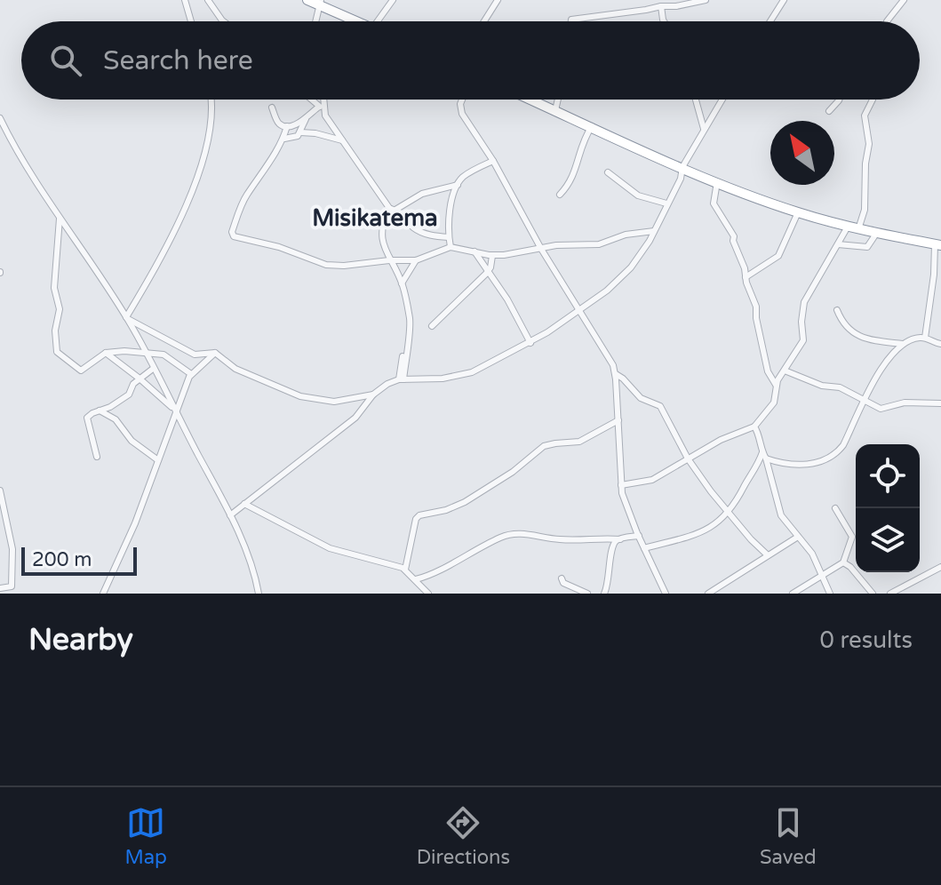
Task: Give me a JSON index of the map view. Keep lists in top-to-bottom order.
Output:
{
  "districts": ["Misikatema"],
  "scale_bar": "200 m",
  "north": "top left",
  "page": {
    "search": "Search here",
    "scale": "200 m",
    "heading": ["Nearby", "0 results"],
    "nav": ["Map", "Directions", "Saved"]
  }
}
